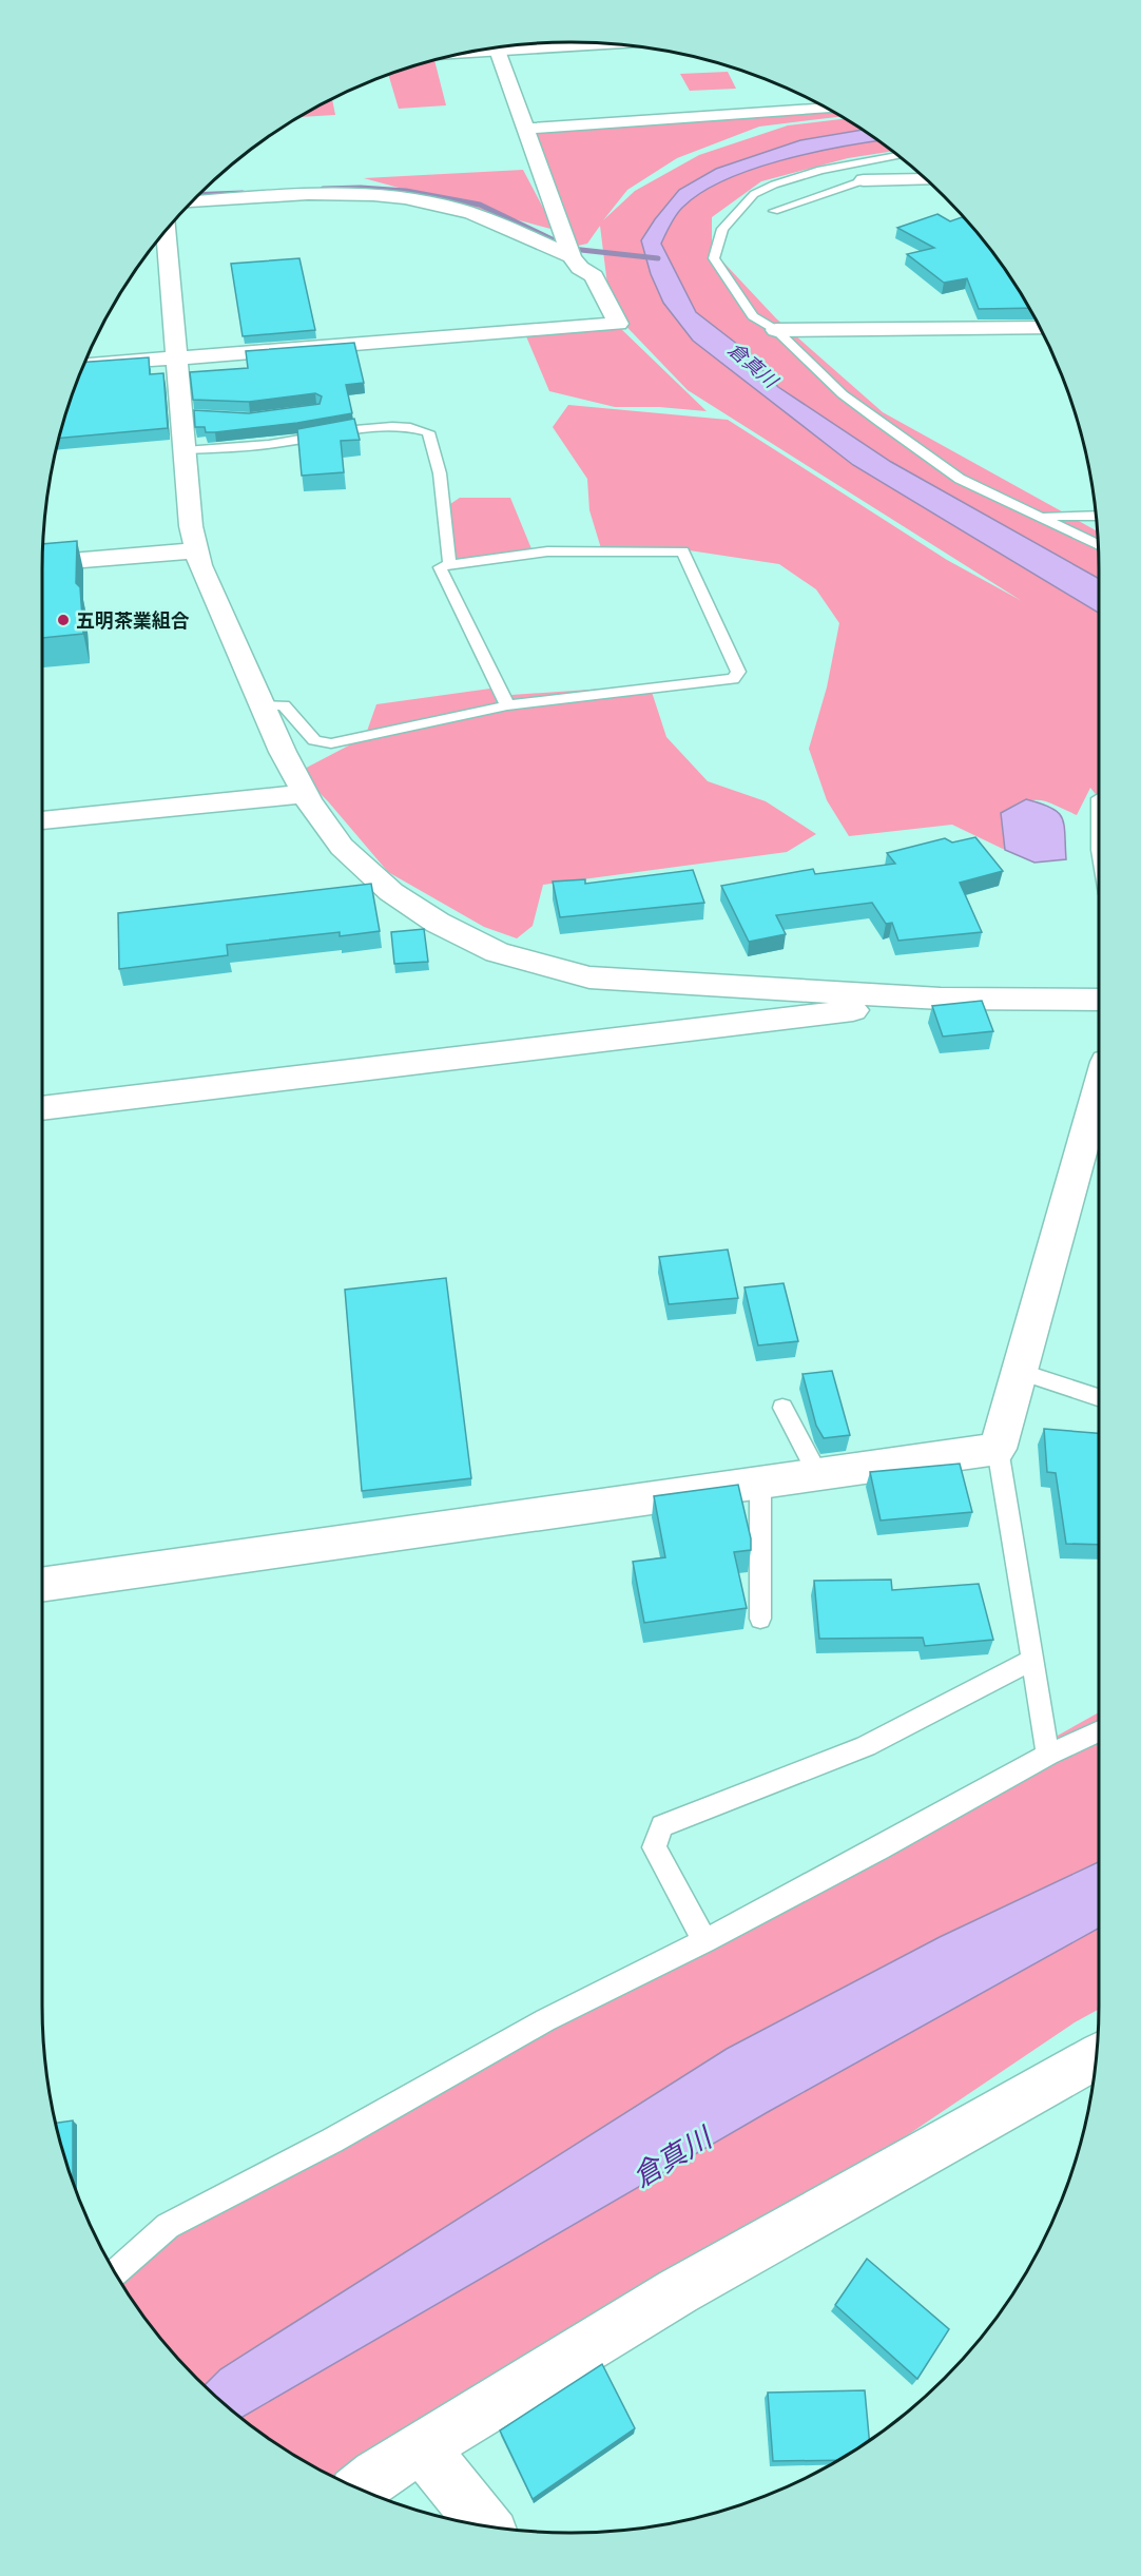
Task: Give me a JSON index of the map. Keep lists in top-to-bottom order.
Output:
{
  "water": ["倉真川"],
  "places": ["五明茶業組合"]
}
